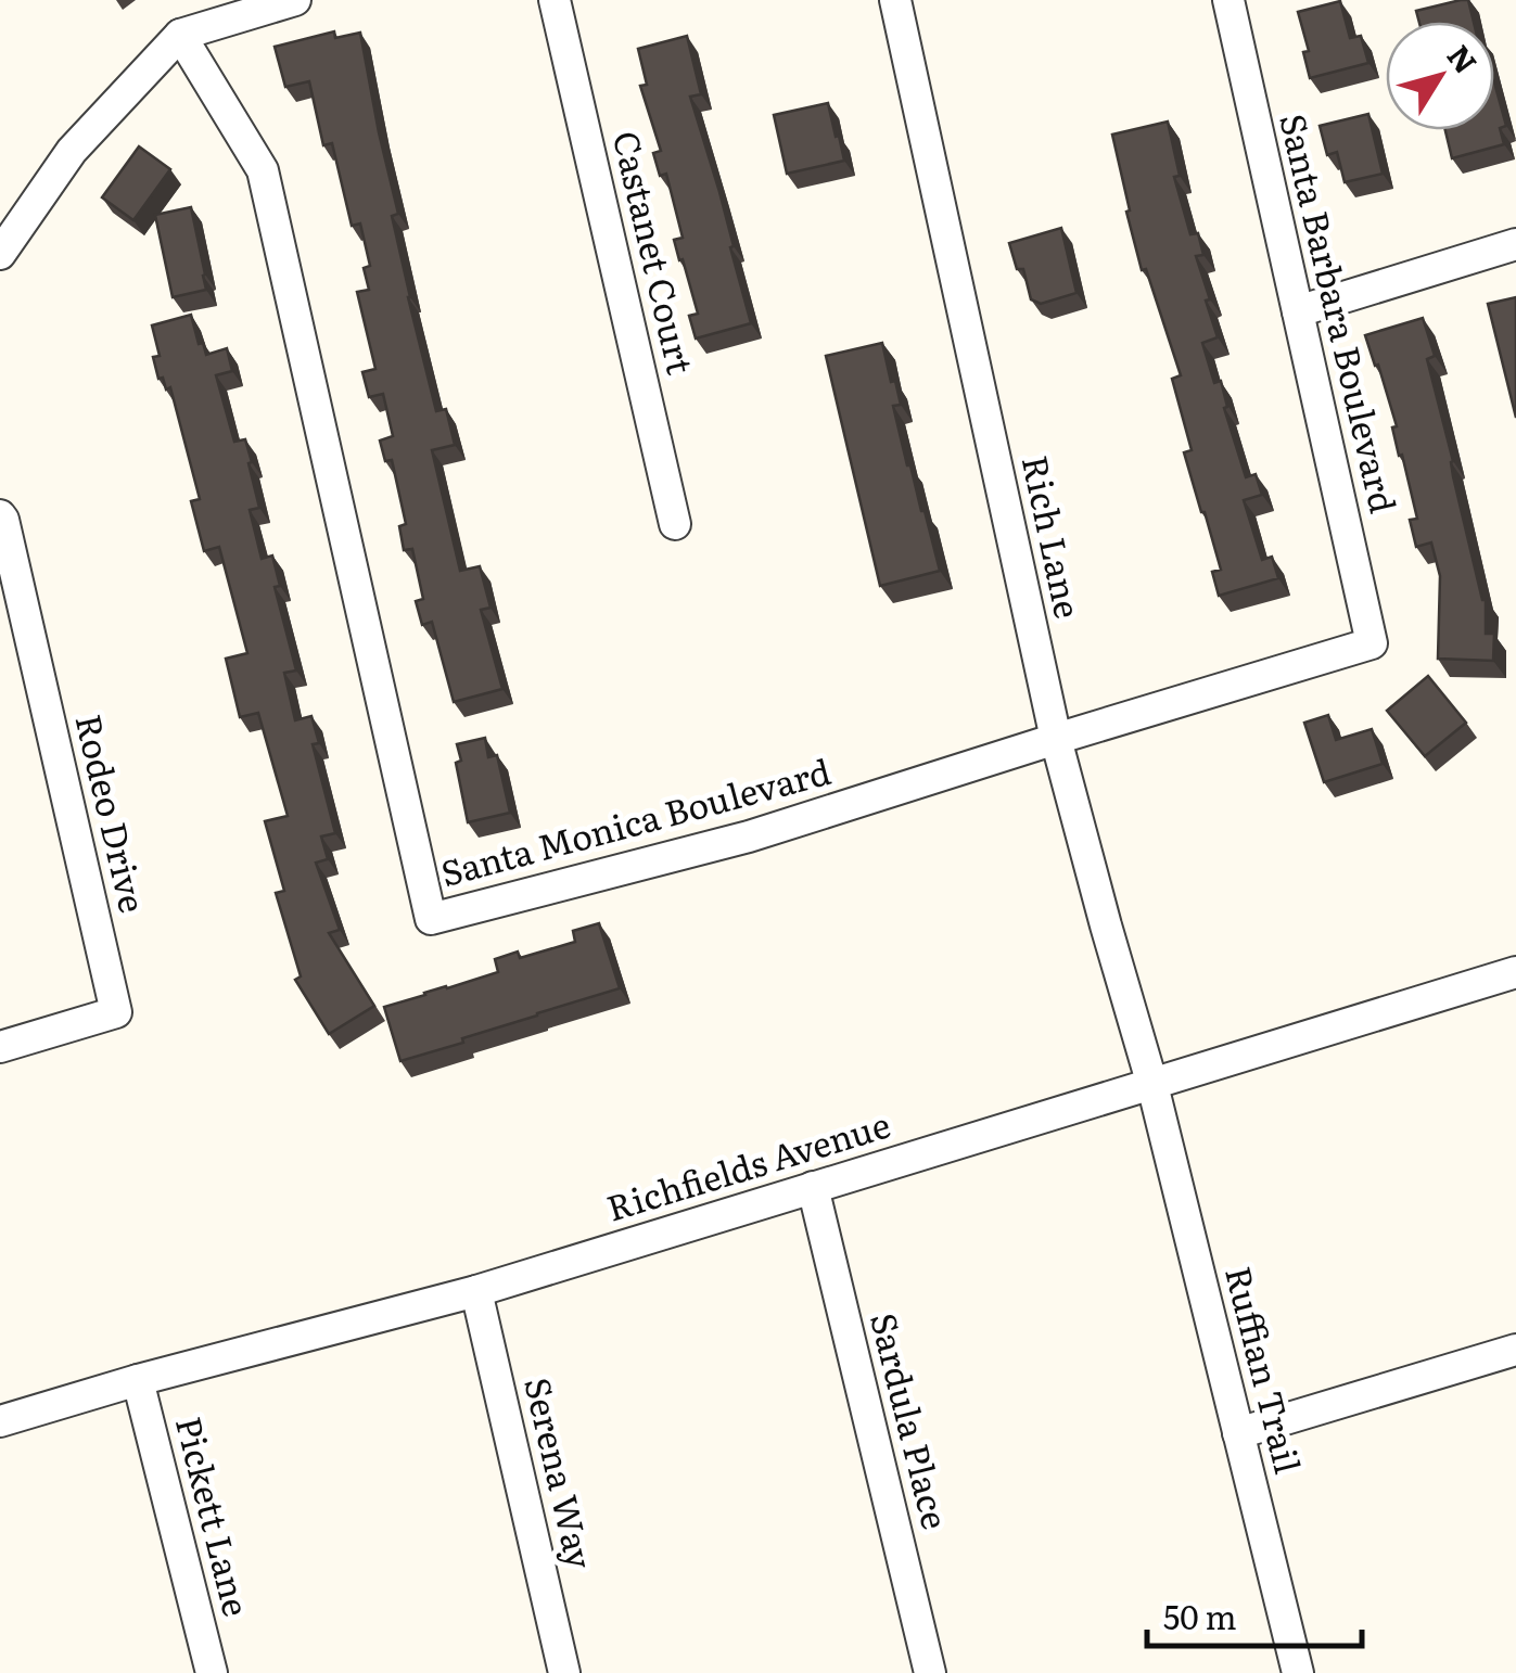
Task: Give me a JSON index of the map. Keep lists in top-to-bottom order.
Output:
{
  "streets": {
    "street": [
      "Castanet Court",
      "Santa Barbara Boulevard",
      "Rich Lane",
      "Rodeo Drive",
      "Santa Monica Boulevard",
      "Richfields Avenue",
      "Ruffian Trail",
      "Sardula Place",
      "Serena Way",
      "Pickett Lane"
    ]
  },
  "crossings": [
    ["Santa Barbara Boulevard", "Santa Monica Boulevard"],
    ["Rich Lane", "Santa Monica Boulevard"],
    ["Rich Lane", "Richfields Avenue"],
    ["Rich Lane", "Ruffian Trail"],
    ["Richfields Avenue", "Ruffian Trail"],
    ["Richfields Avenue", "Sardula Place"],
    ["Richfields Avenue", "Serena Way"],
    ["Richfields Avenue", "Pickett Lane"]
  ],
  "scale_bar": "50 m",
  "north": "top right"
}
